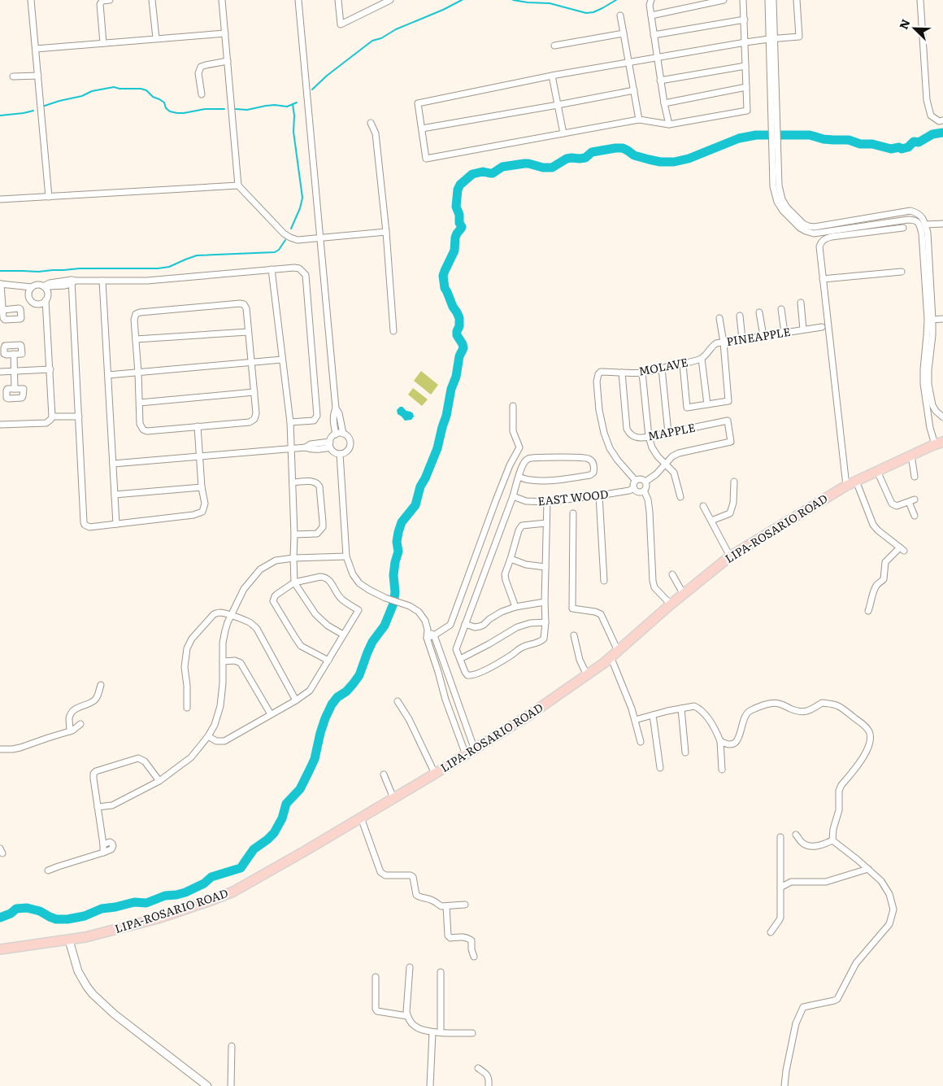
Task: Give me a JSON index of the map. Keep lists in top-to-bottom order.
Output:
{
  "streets": {
    "main road": ["LIPA-ROSARIO ROAD"],
    "street": [
      "PINEAPPLE",
      "MOLAVE",
      "MAPPLE",
      "EAST WOOD"
    ]
  },
  "crossings": [
    ["PINEAPPLE", "MOLAVE"],
    ["MOLAVE", "MAPPLE"],
    ["MOLAVE", "EAST WOOD"]
  ],
  "north": "top left"
}
